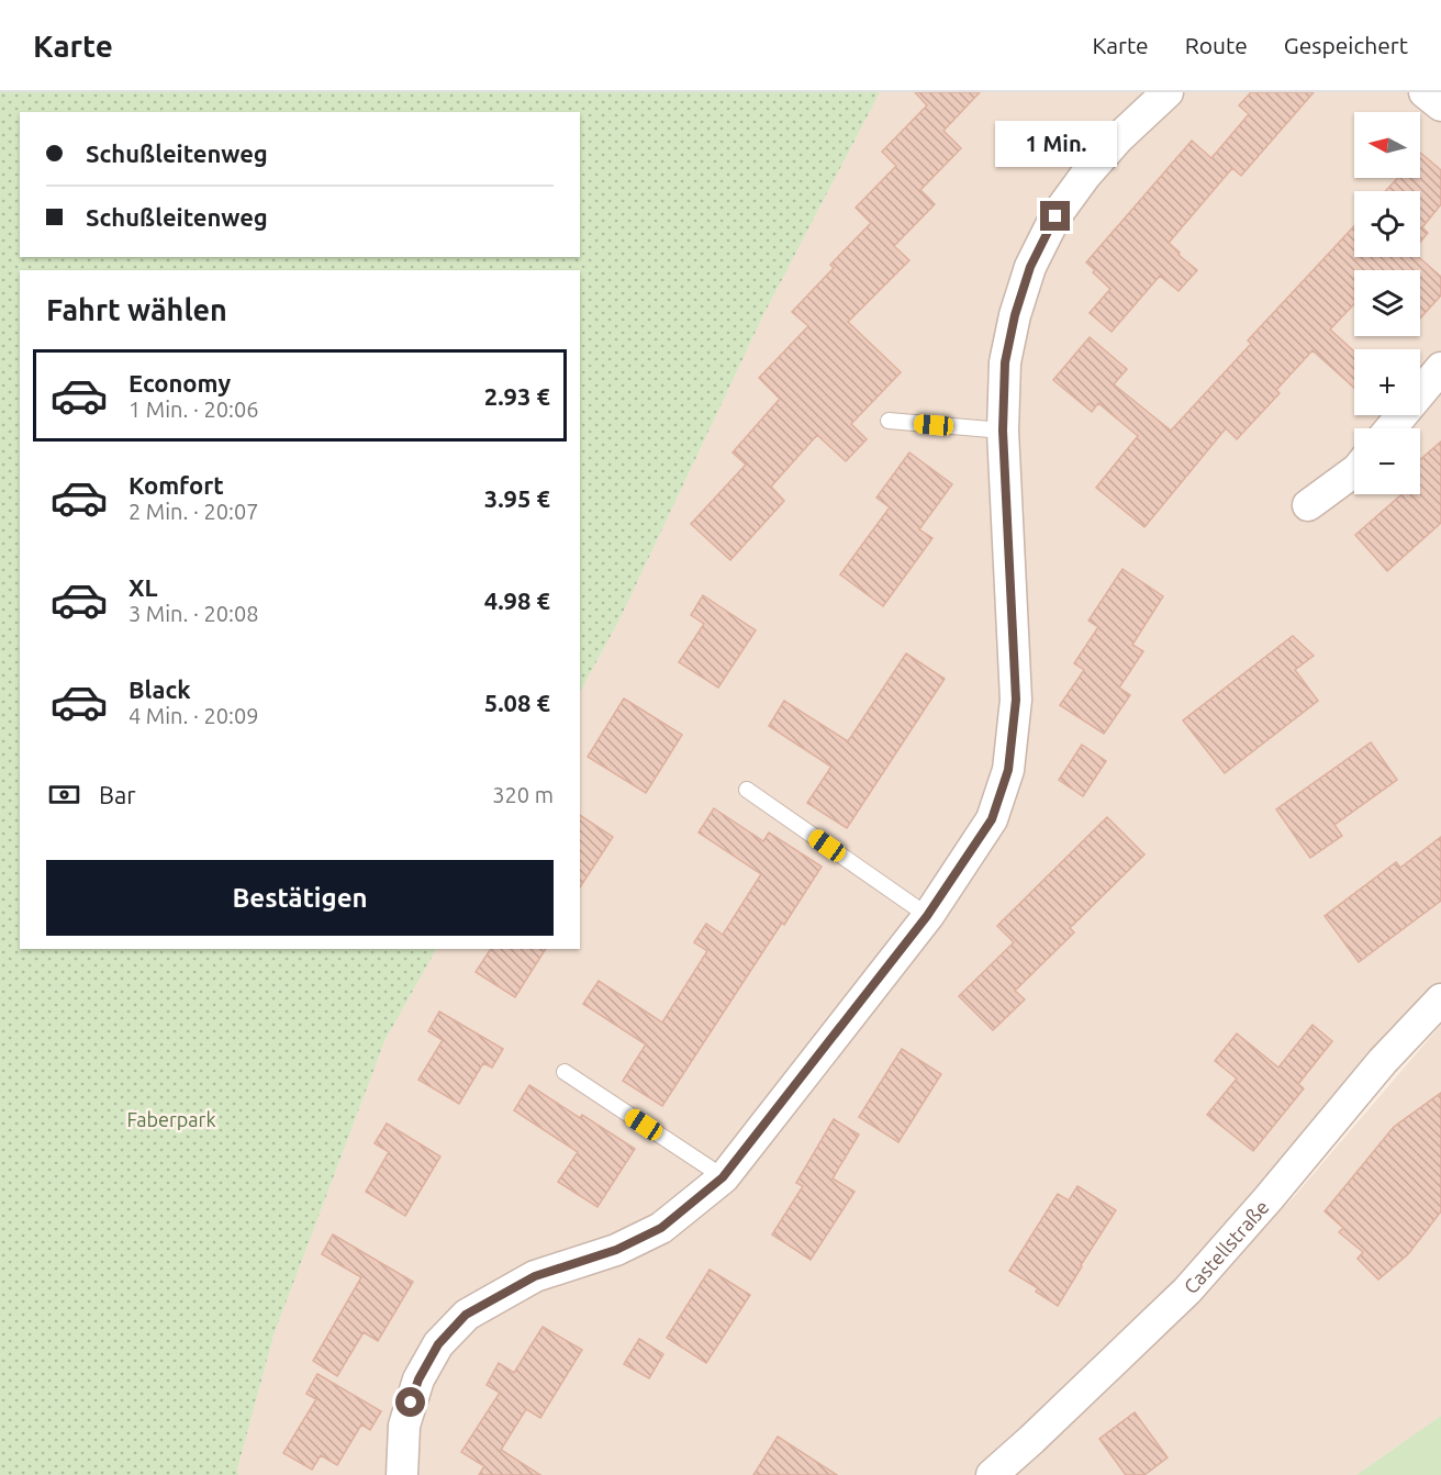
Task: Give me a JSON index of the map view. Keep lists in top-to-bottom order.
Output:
{
  "streets": {
    "street": ["Castellstraße"]
  },
  "parks": ["Faberpark"],
  "north": "left",
  "page": {
    "header": "Karte",
    "nav": ["Karte", "Route", "Gespeichert"],
    "map_buttons": ["+", "−"],
    "banner": ["Schußleitenweg", "Schußleitenweg"],
    "bubble": "1 Min.",
    "heading": "Fahrt wählen",
    "list": [
      {
        "name": "Economy",
        "note": "1 Min. · 20:06",
        "value": "2.93 €"
      },
      {
        "name": "Komfort",
        "note": "2 Min. · 20:07",
        "value": "3.95 €"
      },
      {
        "name": "XL",
        "note": "3 Min. · 20:08",
        "value": "4.98 €"
      },
      {
        "name": "Black",
        "note": "4 Min. · 20:09",
        "value": "5.08 €"
      }
    ],
    "pay": ["Bar", "320 m"],
    "buttons": "Bestätigen"
  }
}
